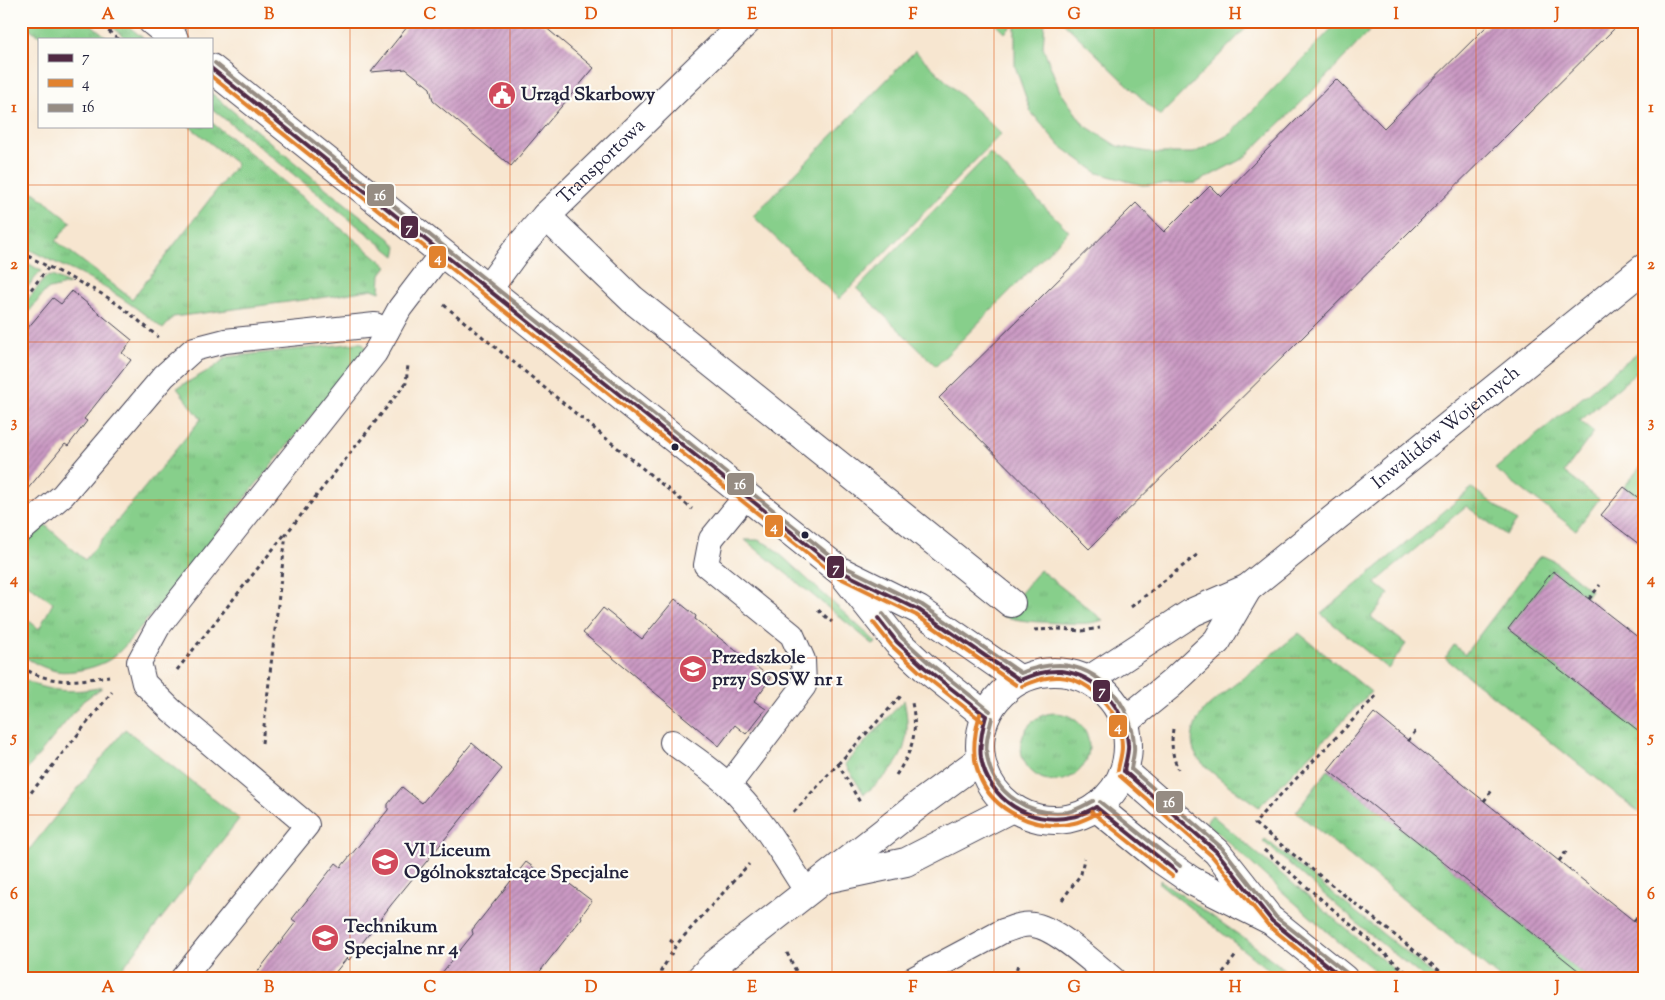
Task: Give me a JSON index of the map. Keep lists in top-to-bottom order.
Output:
{
  "streets": {
    "street": ["Transportowa", "Inwalidów Wojennych"]
  },
  "places": {
    "public building": ["Urząd Skarbowy"],
    "school or university": ["Przedszkole przy SOSW nr 1", "VI Liceum Ogólnokształcące Specjalne", "Technikum Specjalne nr 4"]
  },
  "lines": ["transit line 16", "transit line 7", "transit line 4"],
  "legend": ["7", "4", "16"],
  "grid": {
    "columns": [
      "A",
      "B",
      "C",
      "D",
      "E",
      "F",
      "G",
      "H",
      "I",
      "J"
    ],
    "rows": [
      "1",
      "2",
      "3",
      "4",
      "5",
      "6"
    ]
  }
}
